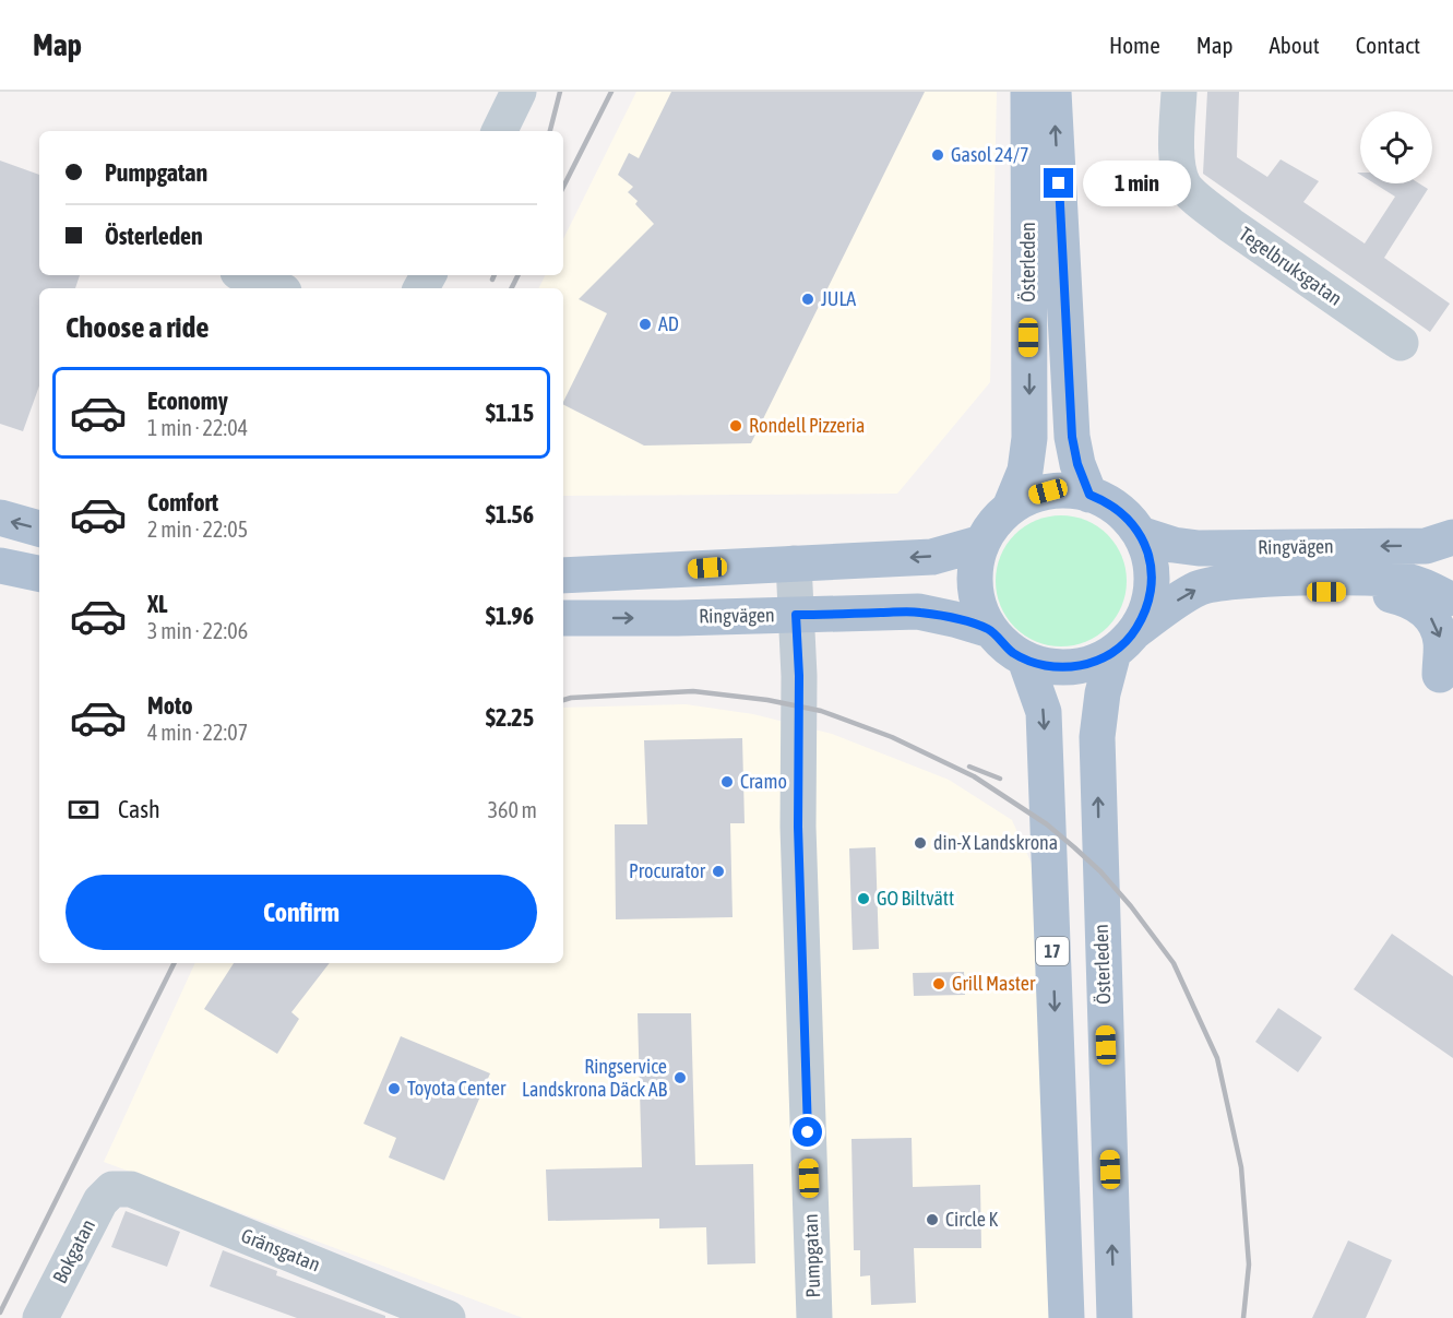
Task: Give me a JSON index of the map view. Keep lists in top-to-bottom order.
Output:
{
  "streets": {
    "main road": ["Österleden", "Ringvägen", "17"],
    "street": [
      "Tegelbruksgatan",
      "Gränsgatan",
      "Bokgatan",
      "Pumpgatan"
    ]
  },
  "crossings": [
    ["Österleden", "Ringvägen"],
    ["Österleden", "17"],
    ["Ringvägen", "17"],
    ["Ringvägen", "Pumpgatan"],
    ["Gränsgatan", "Bokgatan"]
  ],
  "places": [
    "Gasol 24/7",
    "JULA",
    "AD",
    "Rondell Pizzeria",
    "Cramo",
    "din-X Landskrona",
    "Procurator",
    "GO Biltvätt",
    "Grill Master",
    "Ringservice Landskrona Däck AB",
    "Toyota Center",
    "Circle K"
  ],
  "page": {
    "header": "Map",
    "nav": [
      "Home",
      "Map",
      "About",
      "Contact"
    ],
    "banner": ["Pumpgatan", "Österleden"],
    "bubble": "1 min",
    "heading": "Choose a ride",
    "list": [
      {
        "name": "Economy",
        "note": "1 min · 22:04",
        "value": "$1.15"
      },
      {
        "name": "Comfort",
        "note": "2 min · 22:05",
        "value": "$1.56"
      },
      {
        "name": "XL",
        "note": "3 min · 22:06",
        "value": "$1.96"
      },
      {
        "name": "Moto",
        "note": "4 min · 22:07",
        "value": "$2.25"
      }
    ],
    "pay": ["Cash", "360 m"],
    "buttons": "Confirm"
  }
}
